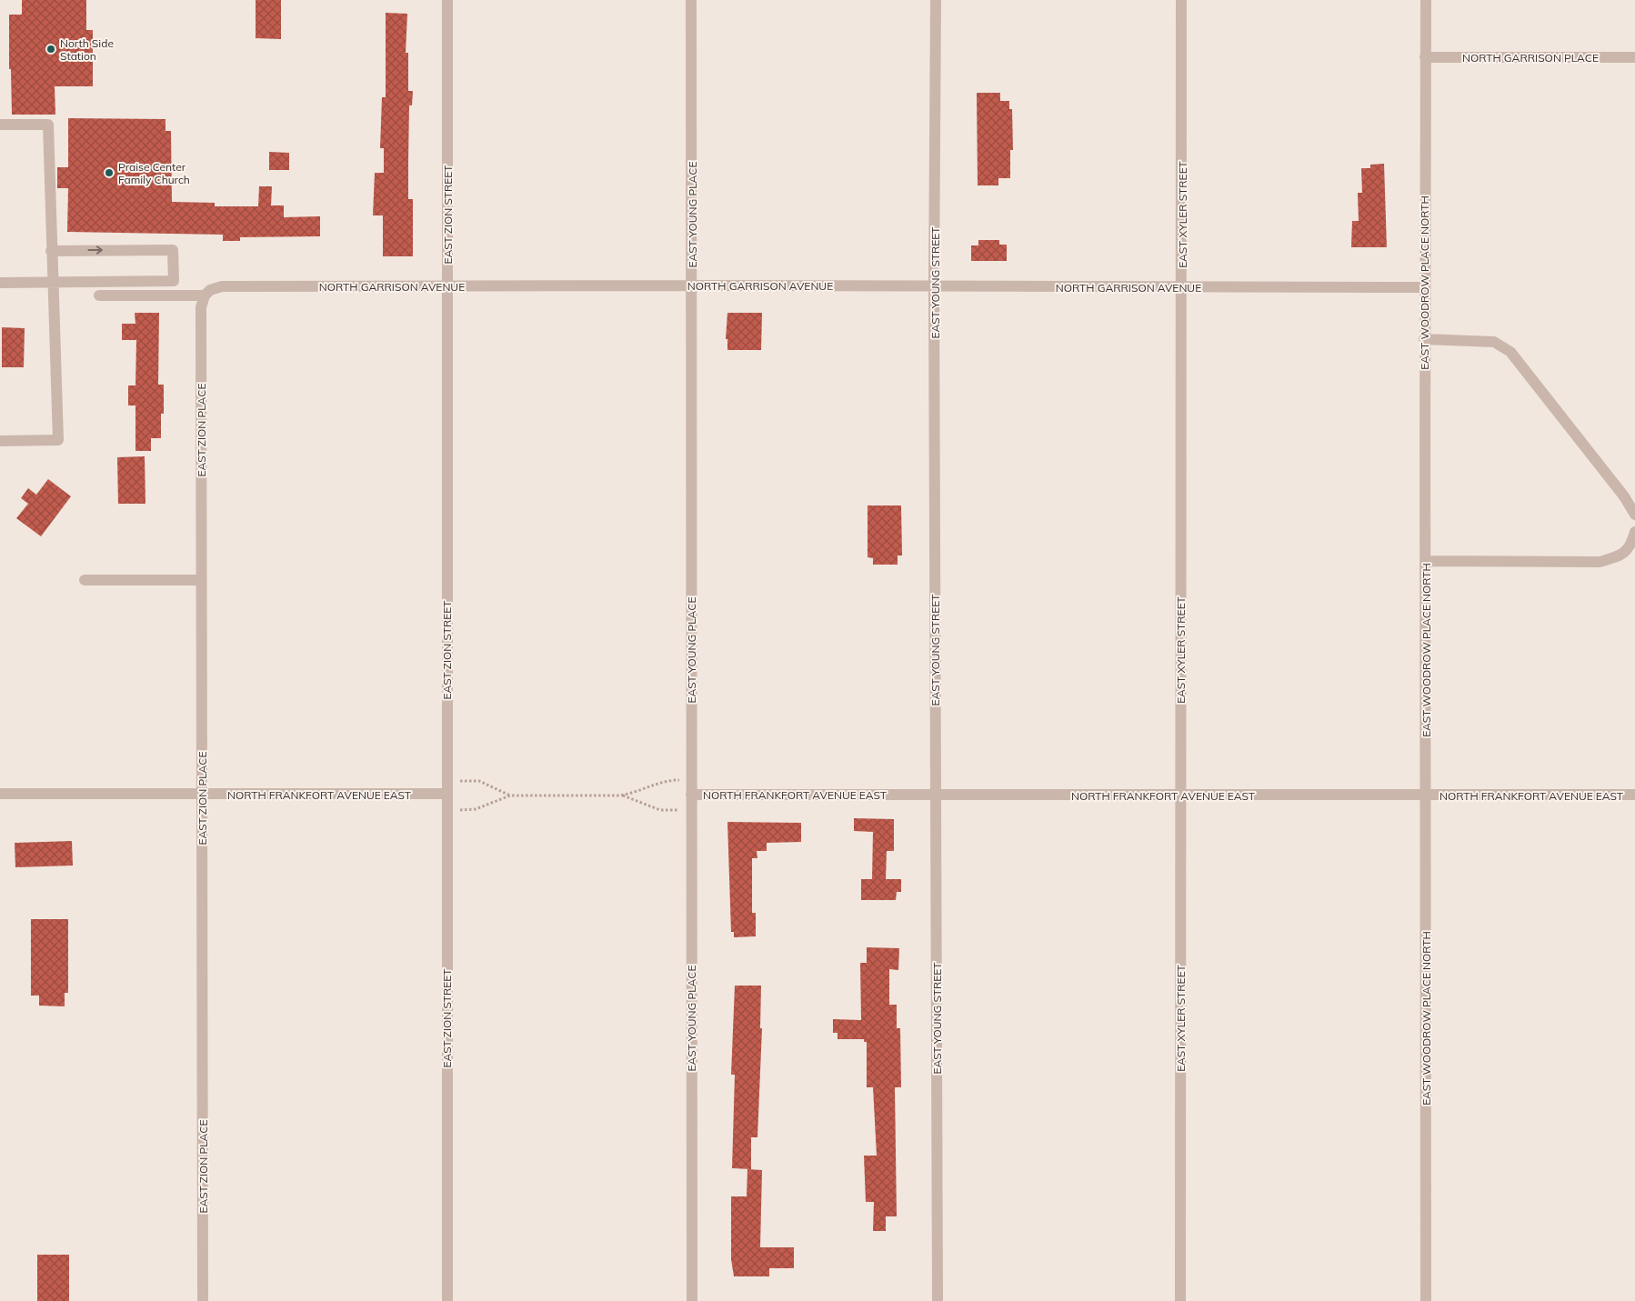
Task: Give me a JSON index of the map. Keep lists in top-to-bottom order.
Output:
{
  "streets": {
    "street": [
      "NORTH GARRISON PLACE",
      "EAST ZION STREET",
      "EAST YOUNG PLACE",
      "EAST XYLER STREET",
      "EAST YOUNG STREET",
      "EAST WOODROW PLACE NORTH",
      "NORTH GARRISON AVENUE",
      "EAST ZION PLACE",
      "NORTH FRANKFORT AVENUE EAST"
    ]
  },
  "crossings": [
    ["NORTH GARRISON PLACE", "EAST WOODROW PLACE NORTH"],
    ["EAST ZION STREET", "NORTH GARRISON AVENUE"],
    ["EAST ZION STREET", "NORTH FRANKFORT AVENUE EAST"],
    ["EAST YOUNG PLACE", "NORTH GARRISON AVENUE"],
    ["EAST YOUNG PLACE", "NORTH FRANKFORT AVENUE EAST"],
    ["EAST XYLER STREET", "NORTH GARRISON AVENUE"],
    ["EAST XYLER STREET", "NORTH FRANKFORT AVENUE EAST"],
    ["EAST YOUNG STREET", "NORTH GARRISON AVENUE"],
    ["EAST YOUNG STREET", "NORTH FRANKFORT AVENUE EAST"],
    ["EAST WOODROW PLACE NORTH", "NORTH GARRISON AVENUE"],
    ["EAST WOODROW PLACE NORTH", "NORTH FRANKFORT AVENUE EAST"],
    ["NORTH GARRISON AVENUE", "EAST ZION PLACE"],
    ["EAST ZION PLACE", "NORTH FRANKFORT AVENUE EAST"]
  ],
  "places": ["North Side Station", "Praise Center Family Church"]
}
